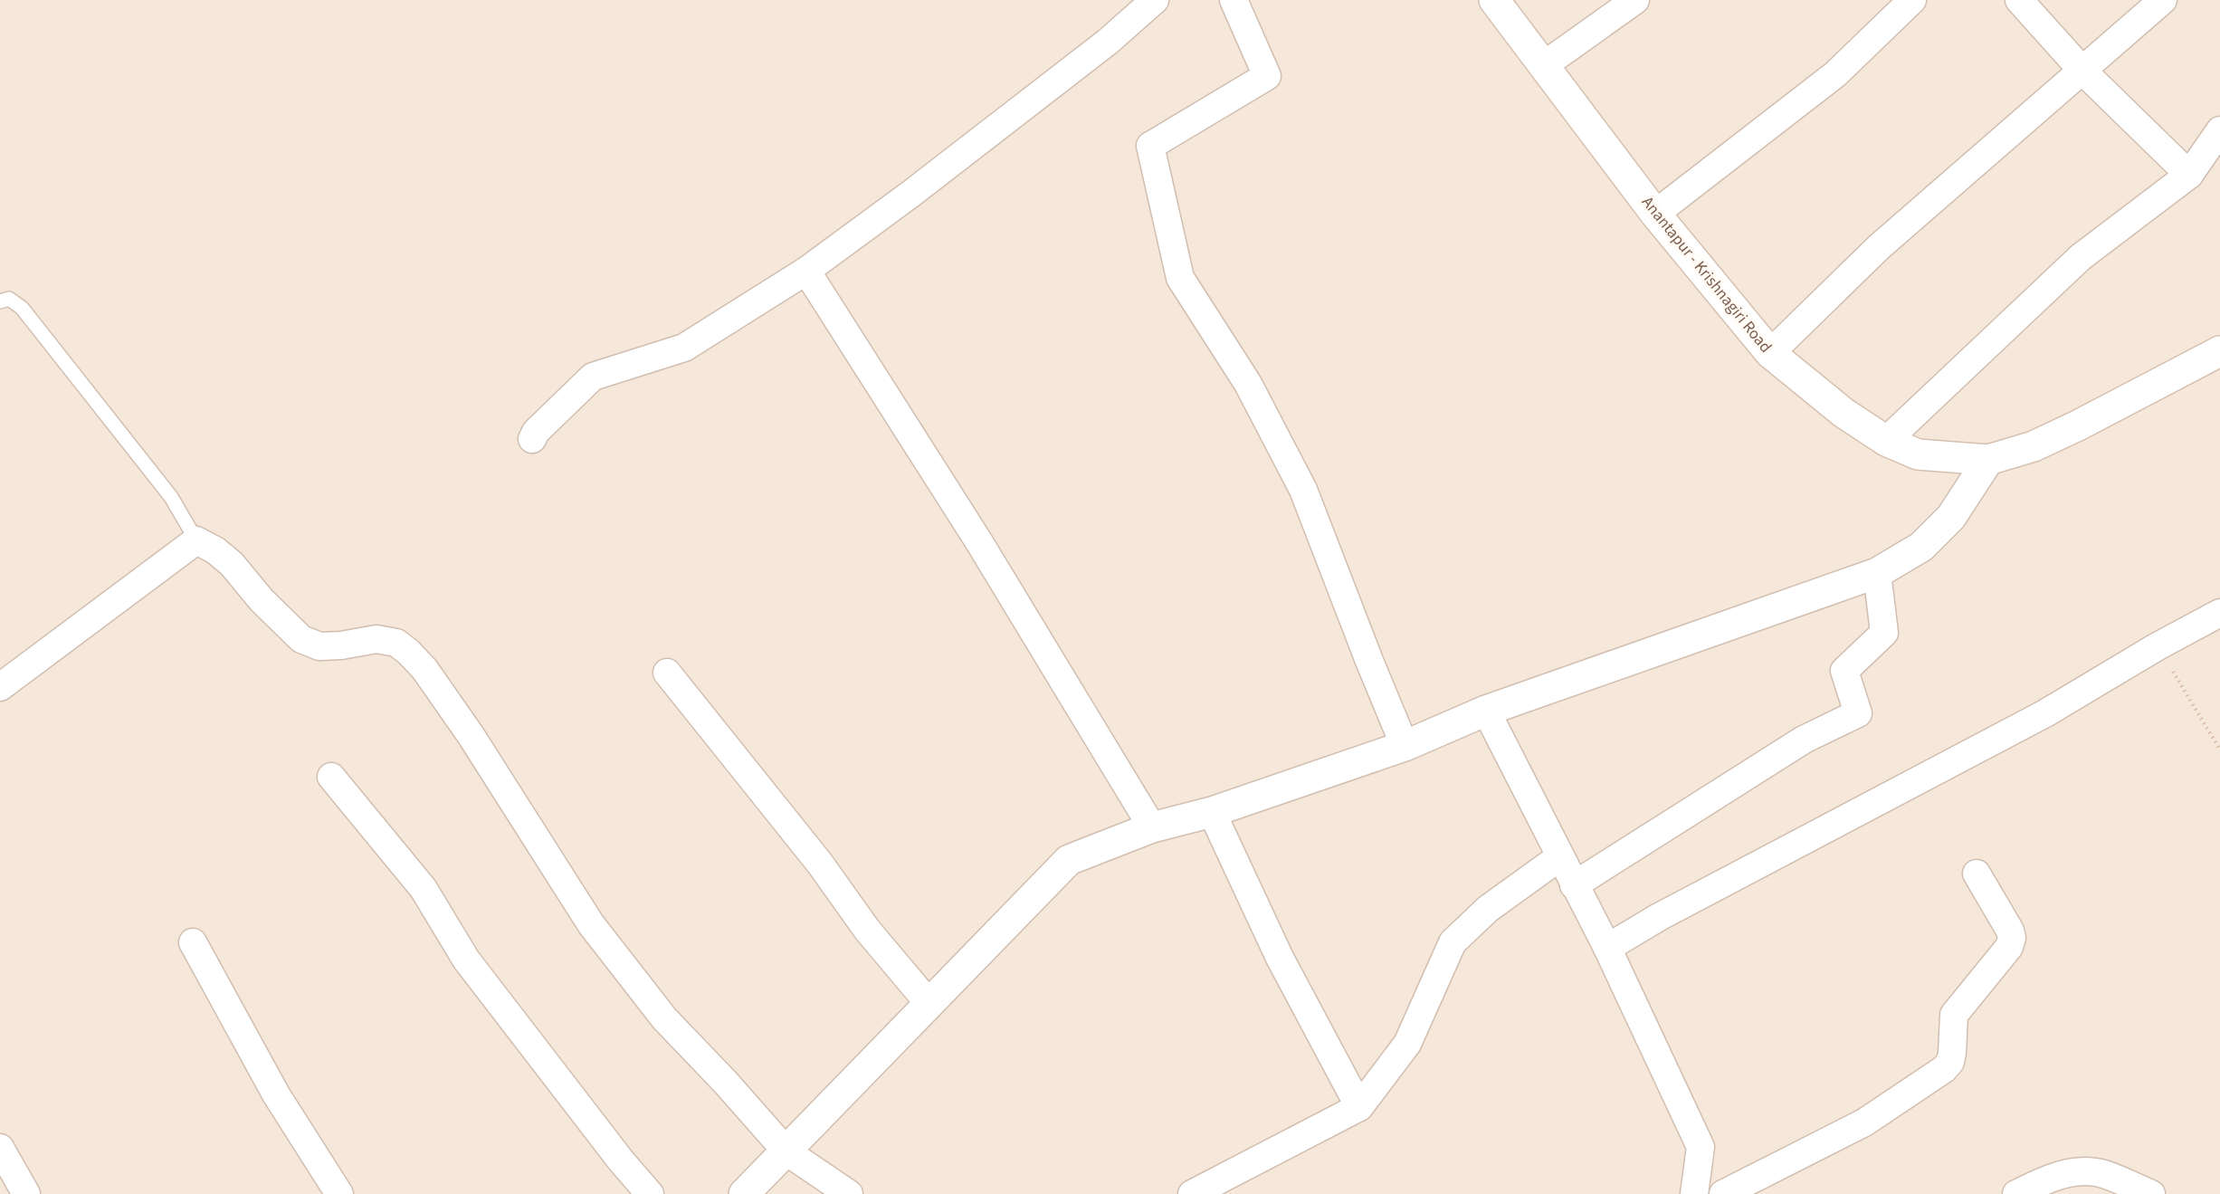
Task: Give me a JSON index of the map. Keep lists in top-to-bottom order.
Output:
{
  "streets": {
    "street": ["Anantapur - Krishnagiri Road"]
  }
}
